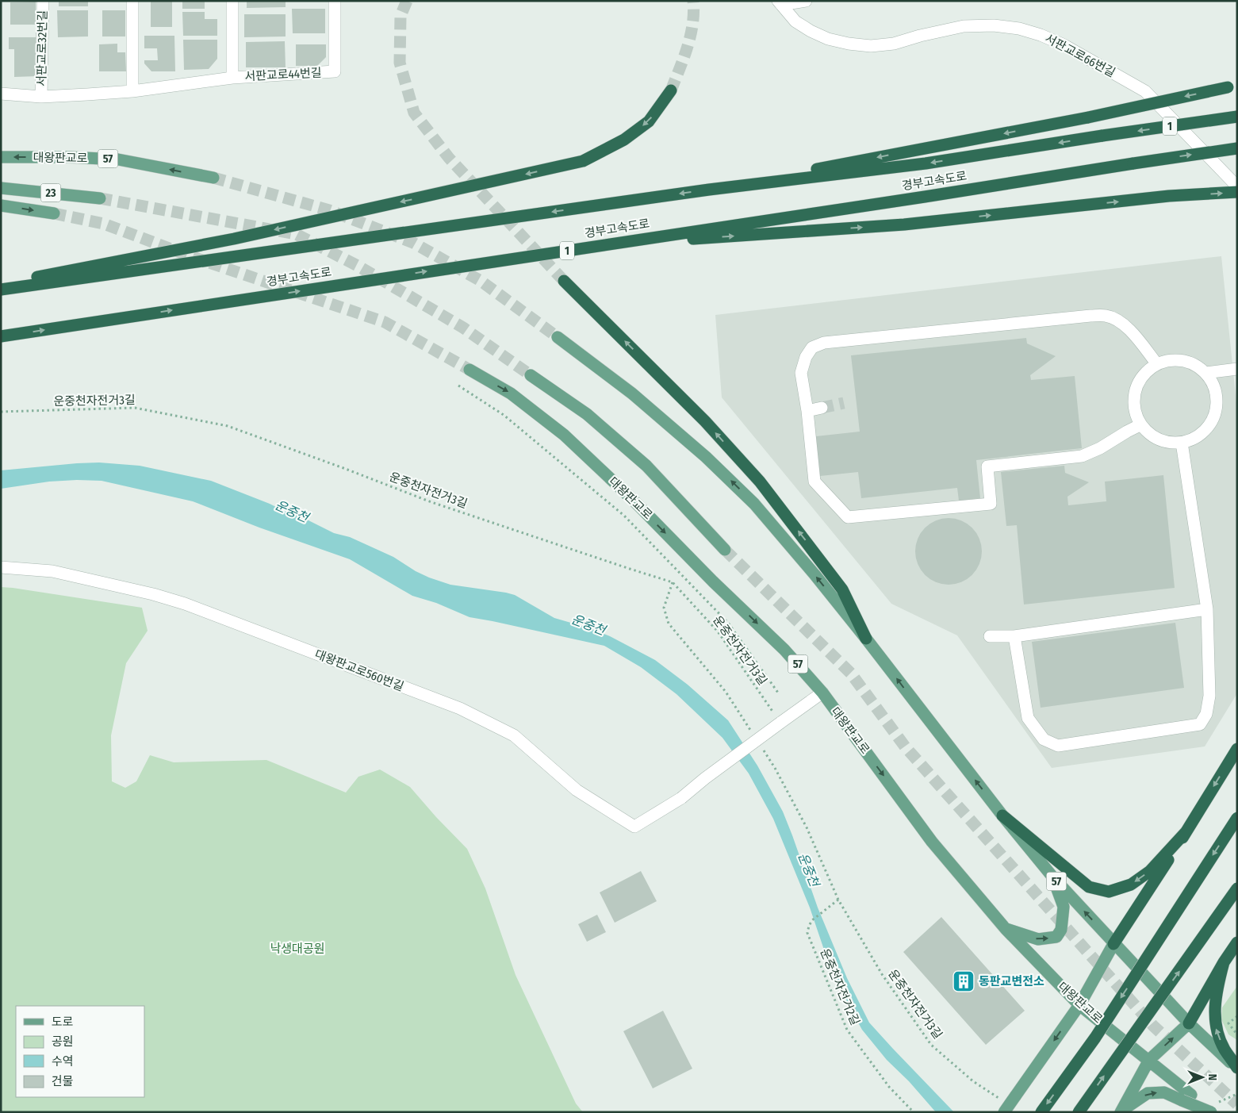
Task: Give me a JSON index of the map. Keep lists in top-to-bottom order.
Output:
{
  "streets": {
    "highway": ["1", "경부고속도로"],
    "main road": ["대왕판교로", "57", "23"],
    "street": [
      "서판교로32번길",
      "서판교로66번길",
      "서판교로44번길",
      "대왕판교로560번길"
    ],
    "path": ["운중천자전거3길", "운중천자전거2길"]
  },
  "crossings": [
    ["서판교로32번길", "서판교로44번길"],
    ["운중천자전거3길", "대왕판교로560번길"],
    ["운중천자전거3길", "운중천자전거2길"]
  ],
  "water": ["운중천"],
  "parks": ["낙생대공원"],
  "places": {
    "building": ["동판교변전소"]
  },
  "legend": [
    "도로",
    "공원",
    "수역",
    "건물"
  ],
  "north": "right"
}
